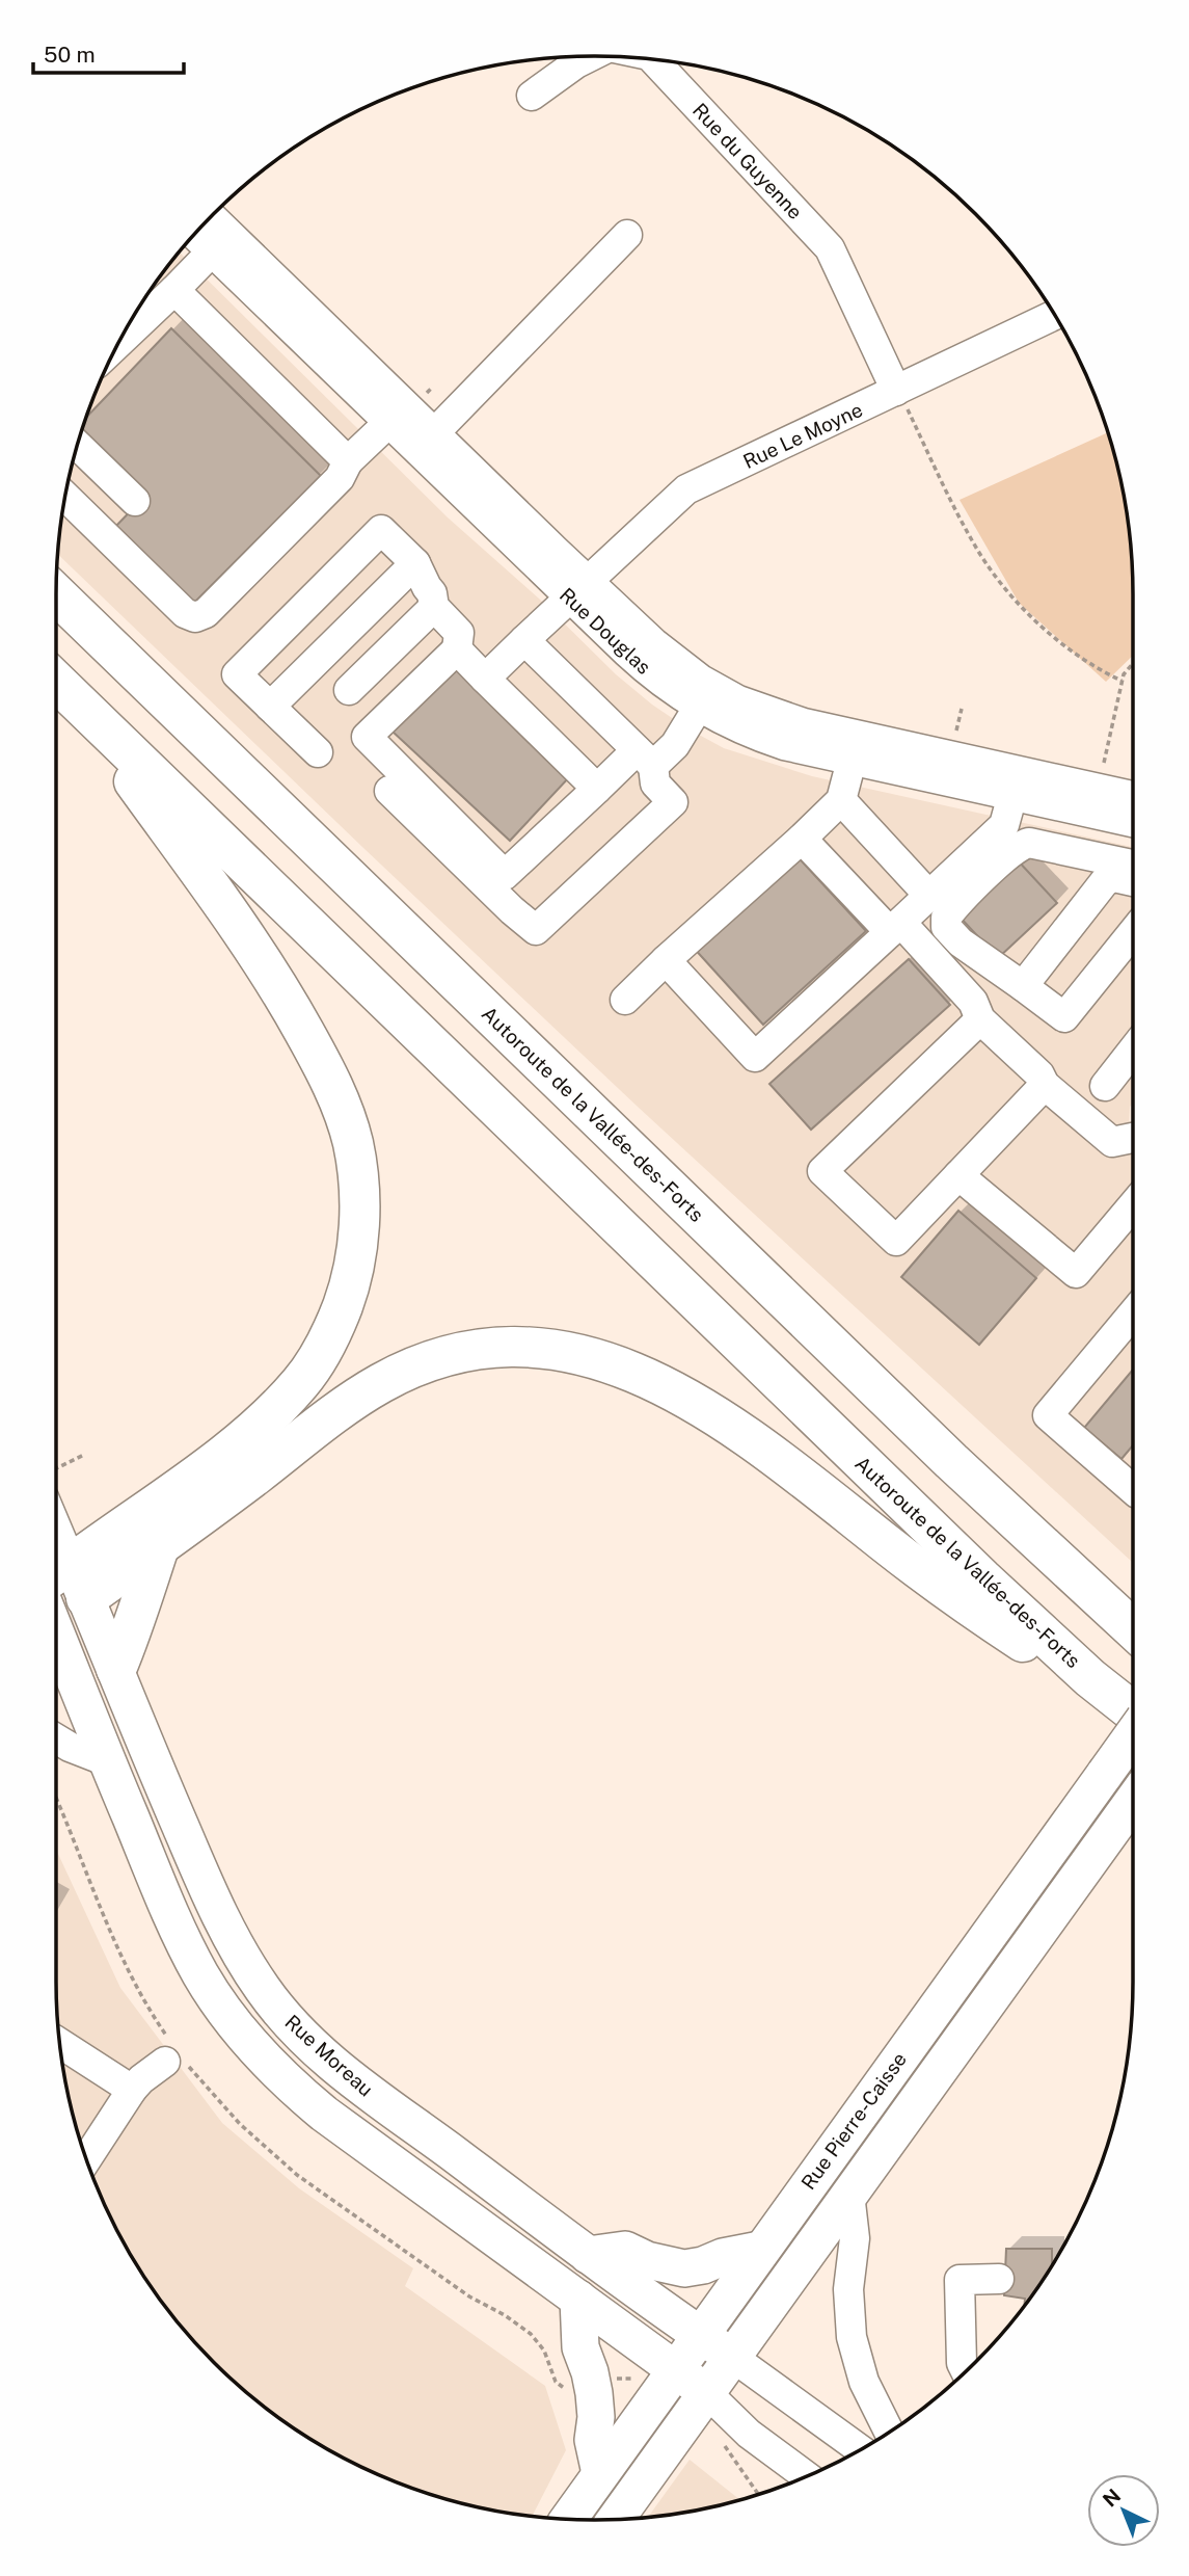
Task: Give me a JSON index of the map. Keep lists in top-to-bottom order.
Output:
{
  "streets": {
    "highway": ["Autoroute de la Vallée-des-Forts"],
    "main road": ["Rue Moreau", "Rue Pierre-Caisse"],
    "street": ["Rue du Guyenne", "Rue Le Moyne", "Rue Douglas"]
  },
  "crossings": [
    ["Rue du Guyenne", "Rue Le Moyne"],
    ["Rue Le Moyne", "Rue Douglas"],
    ["Rue Moreau", "Rue Pierre-Caisse"]
  ],
  "scale_bar": "50 m",
  "north": "top left"
}
